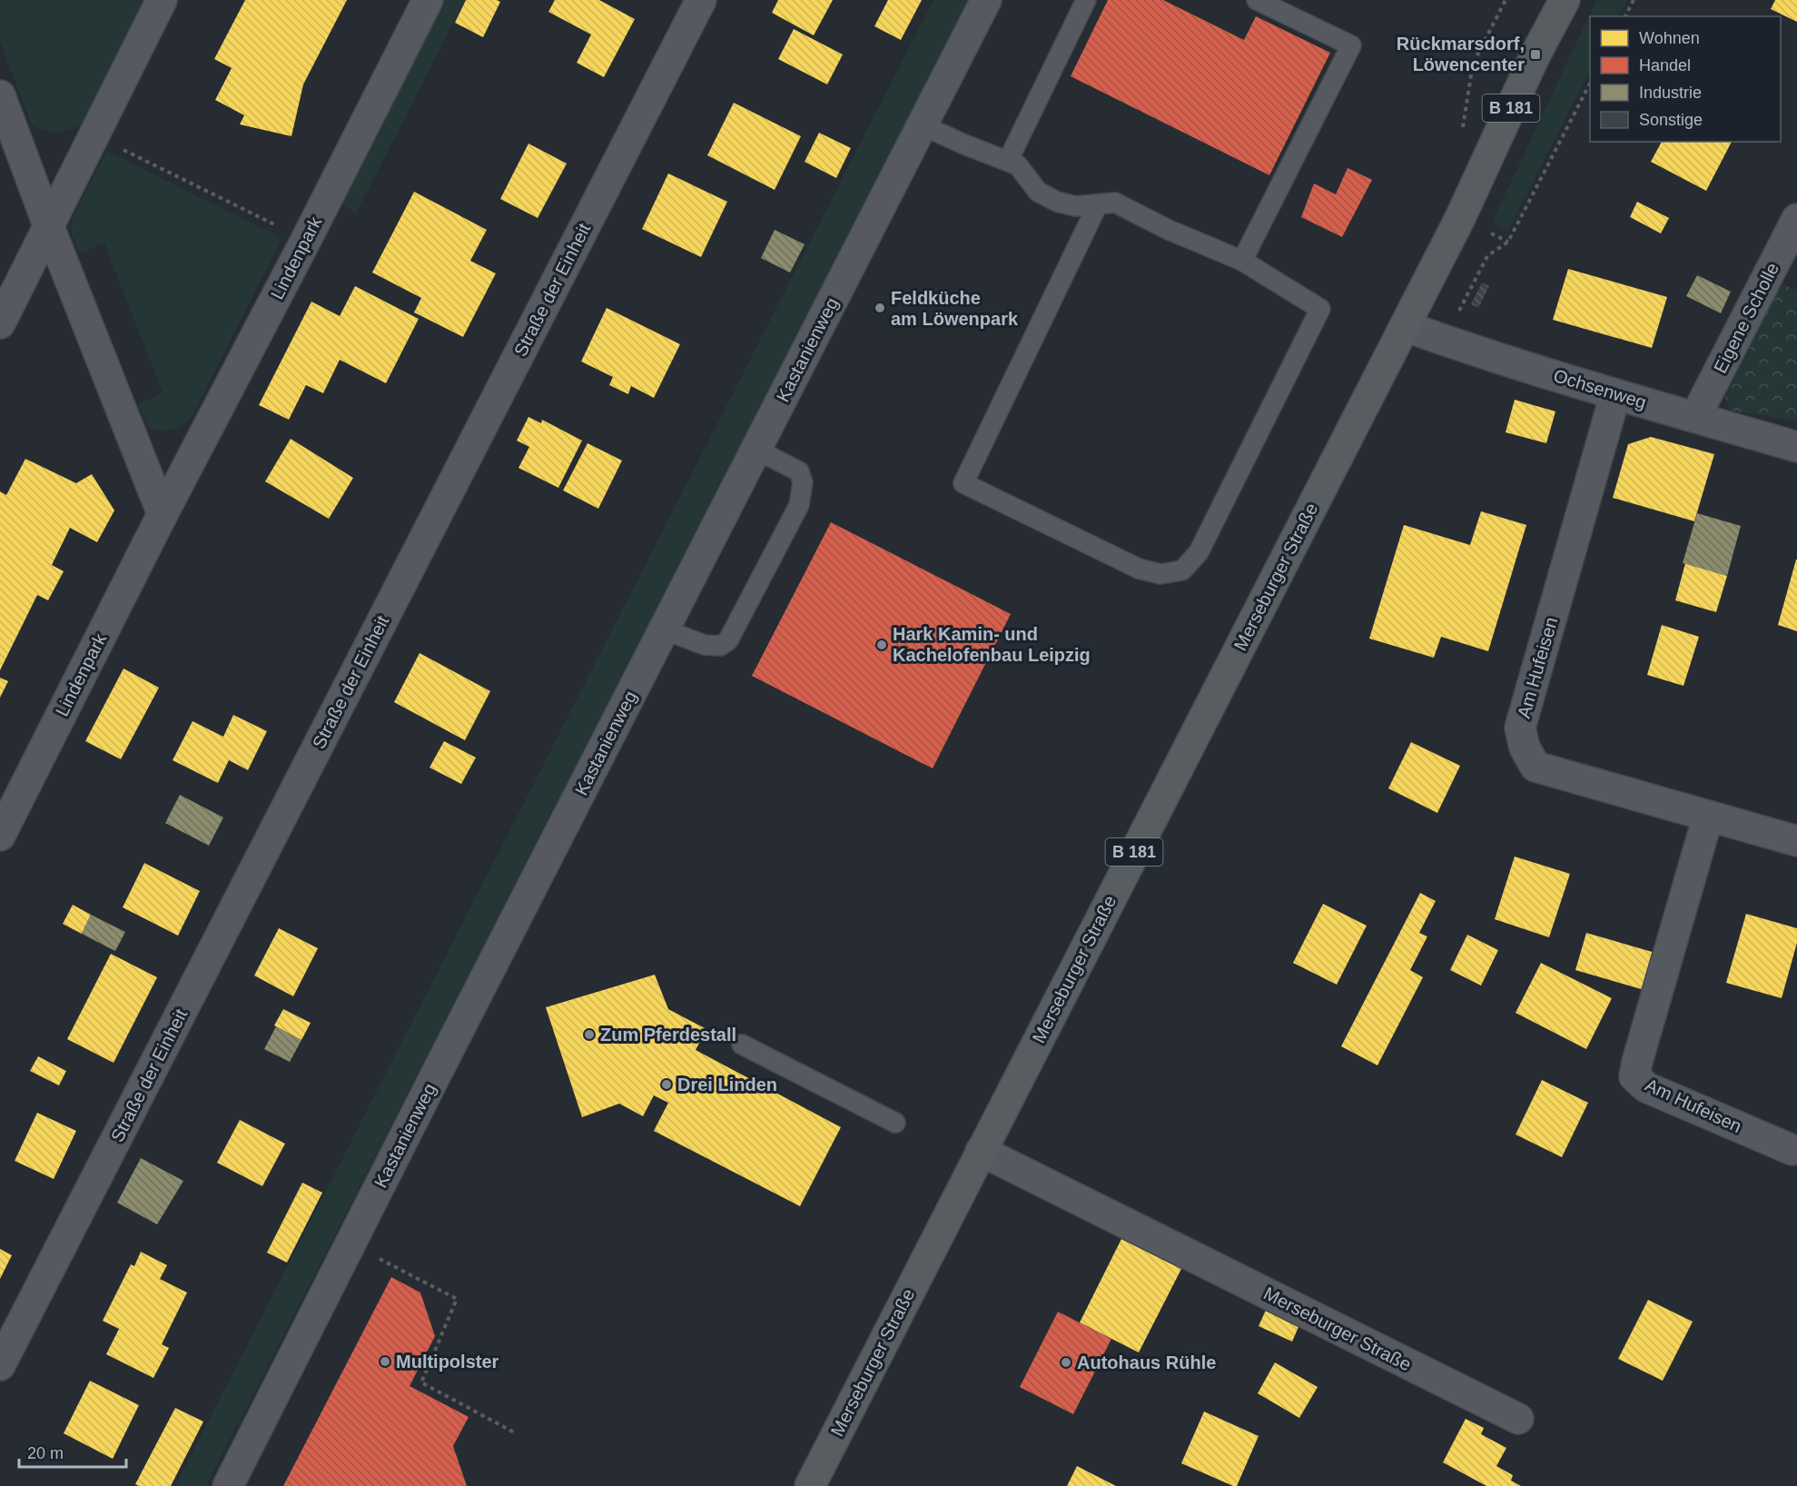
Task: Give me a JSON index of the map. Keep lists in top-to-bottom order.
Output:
{
  "streets": {
    "main road": ["B 181", "Merseburger Straße"],
    "street": [
      "Lindenpark",
      "Straße der Einheit",
      "Eigene Scholle",
      "Kastanienweg",
      "Ochsenweg",
      "Am Hufeisen"
    ]
  },
  "crossings": [
    ["Eigene Scholle", "Ochsenweg"],
    ["Ochsenweg", "Merseburger Straße"],
    ["Ochsenweg", "Am Hufeisen"]
  ],
  "places": {
    "transit": ["Rückmarsdorf, Löwencenter"],
    "other": [
      "Feldküche am Löwenpark",
      "Hark Kamin- und Kachelofenbau Leipzig",
      "Zum Pferdestall",
      "Drei Linden",
      "Multipolster",
      "Autohaus Rühle"
    ]
  },
  "legend": [
    "Wohnen",
    "Handel",
    "Industrie",
    "Sonstige"
  ],
  "scale_bar": "20 m"
}
